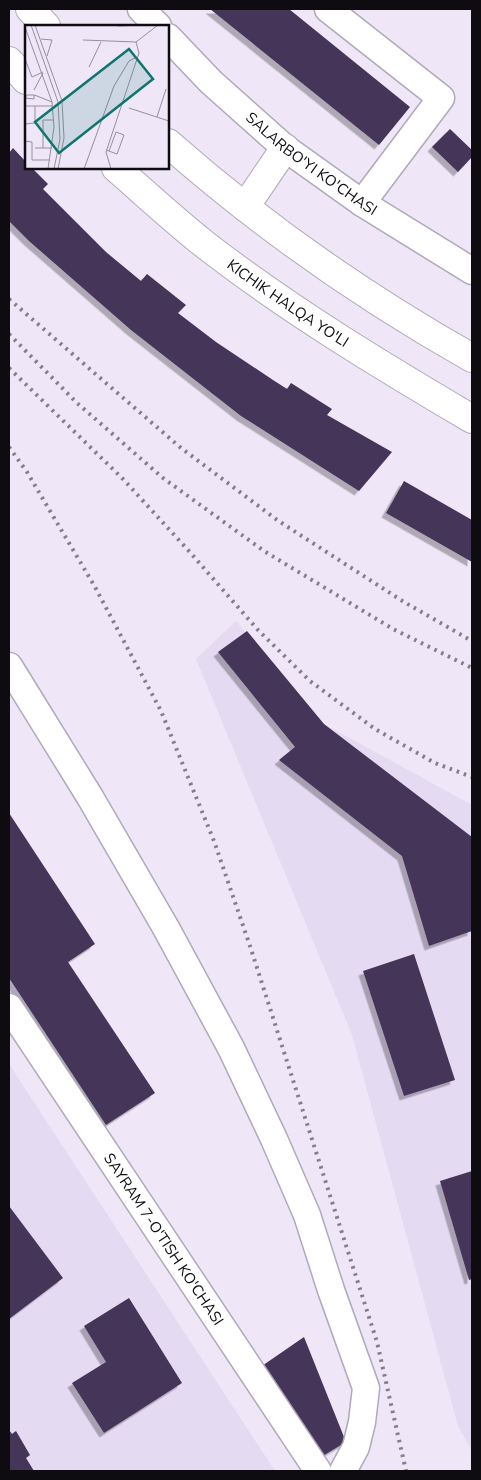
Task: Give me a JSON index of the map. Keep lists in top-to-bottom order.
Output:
{
  "streets": {
    "highway": ["KICHIK HALQA YO'LI"],
    "street": ["SALARBO'YI KO'CHASI", "SAYRAM 7-O'TISH KO'CHASI"]
  }
}
